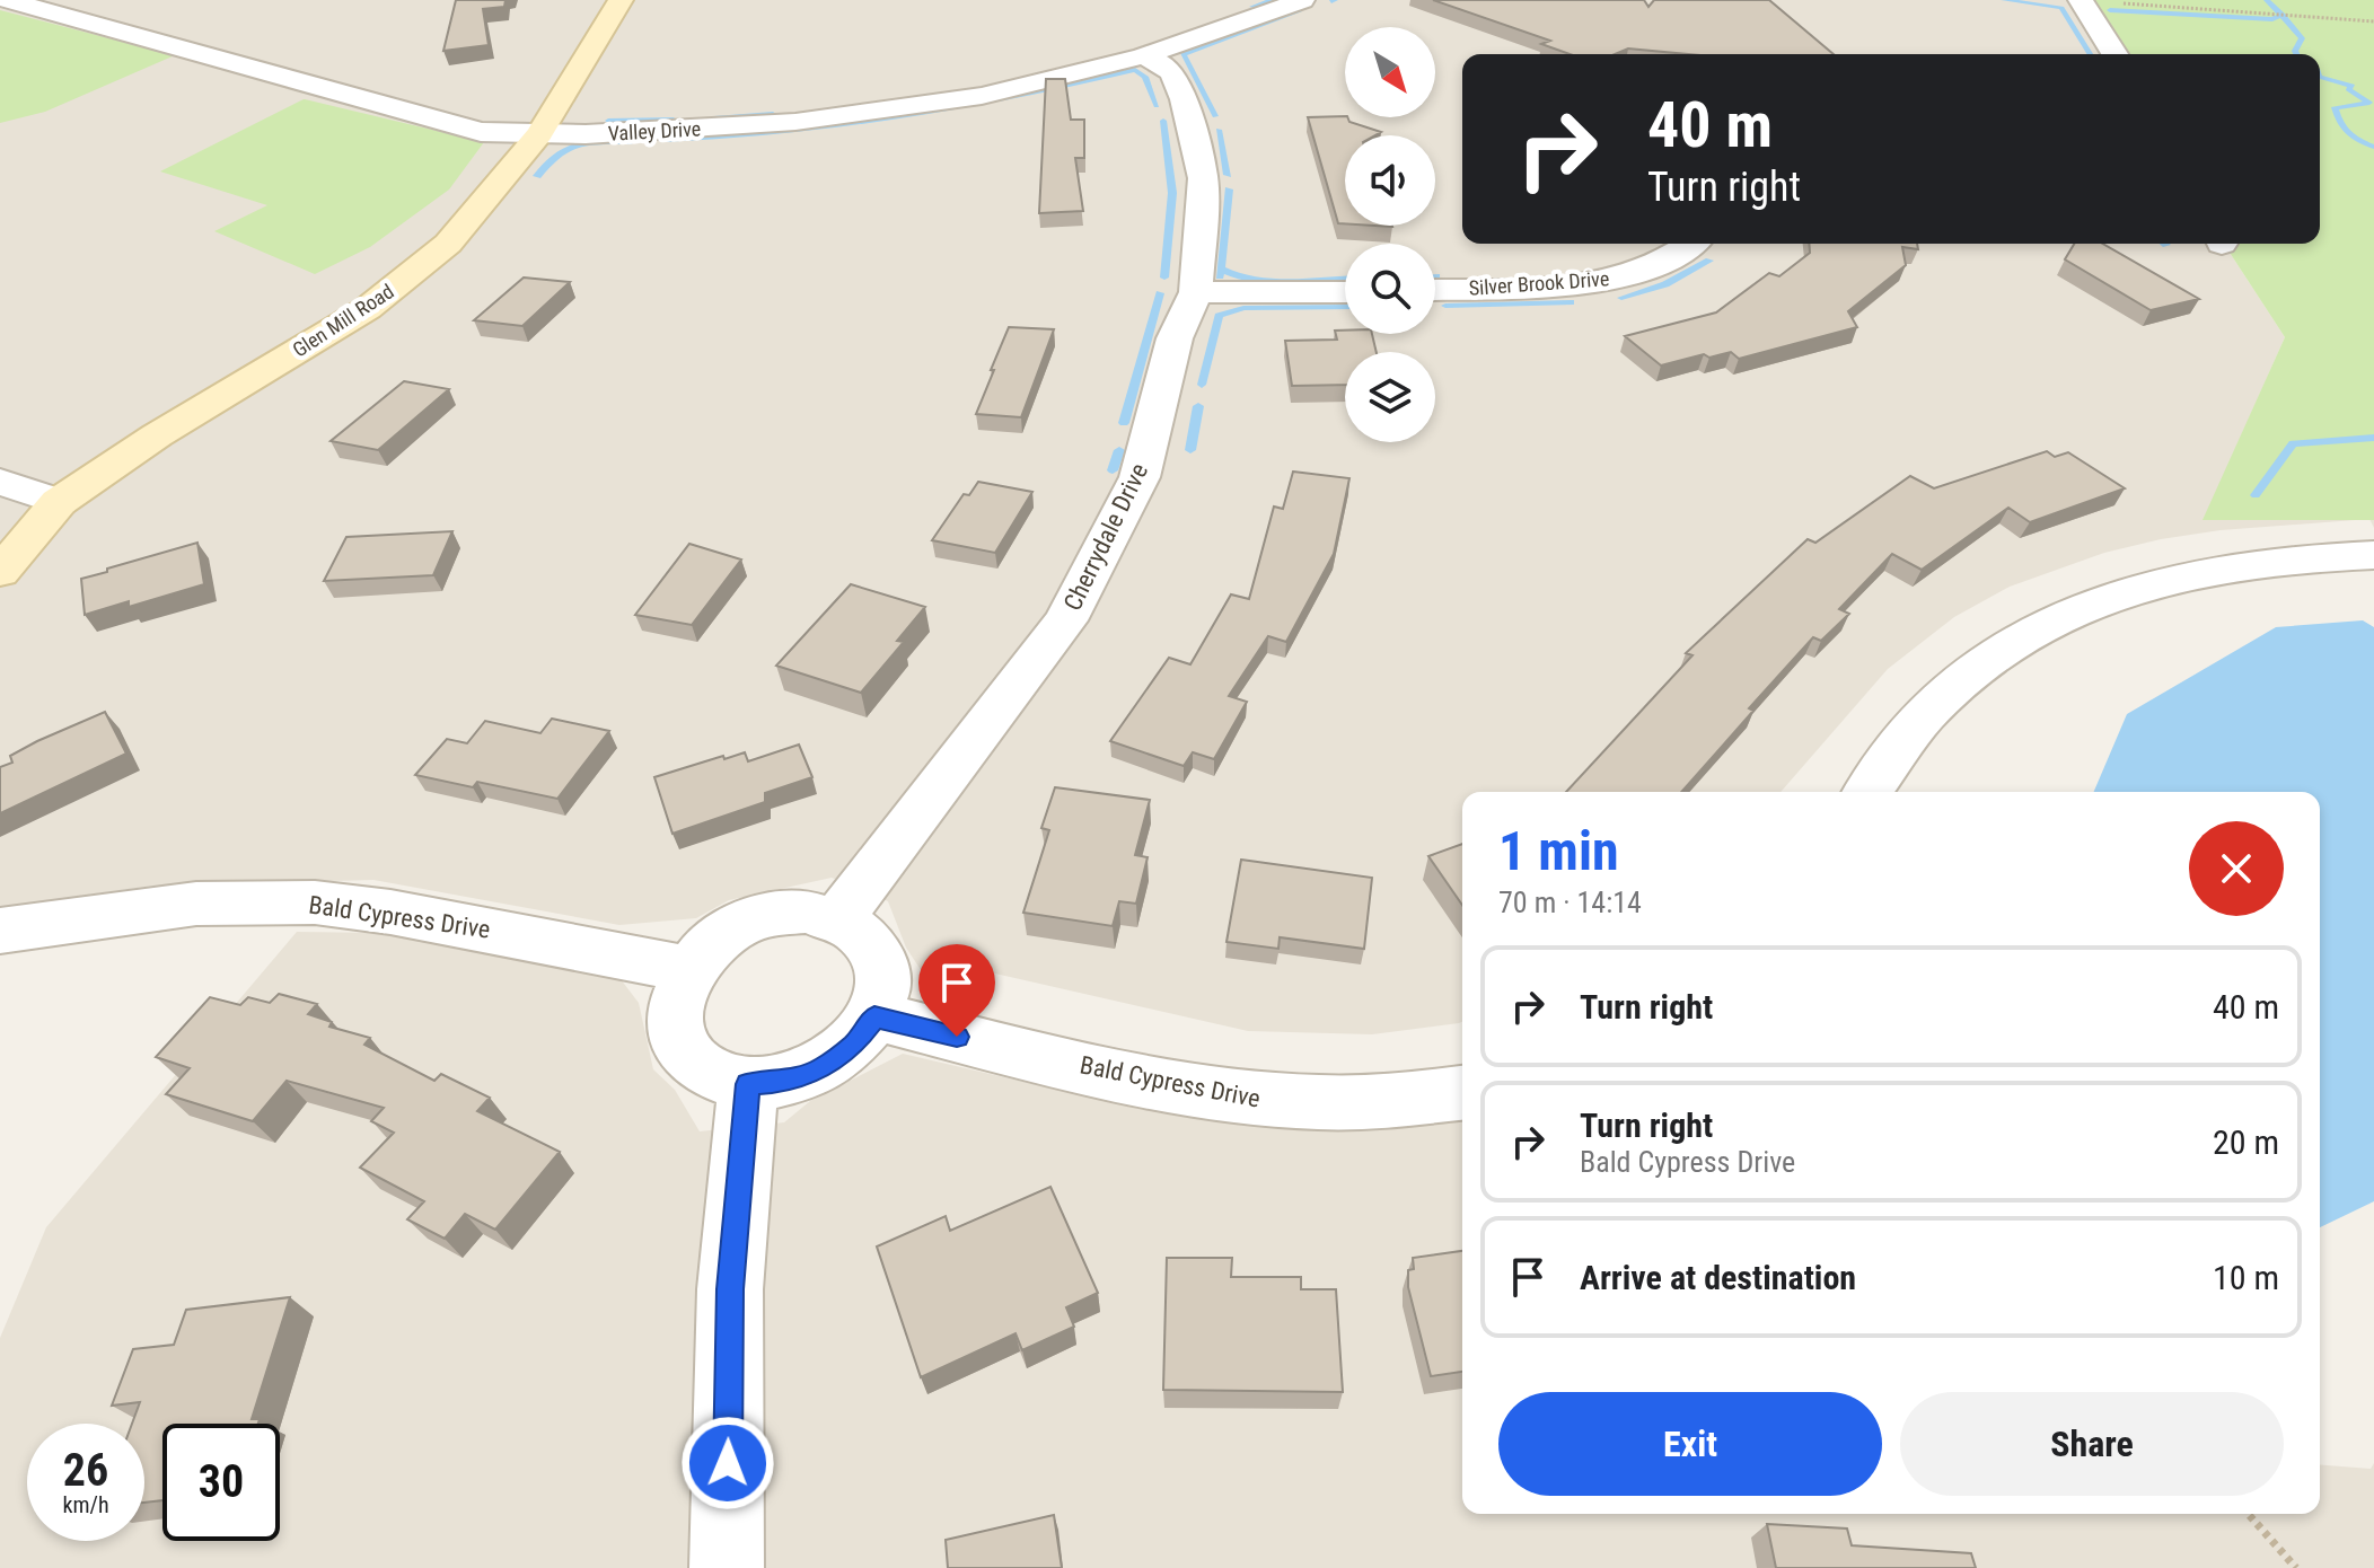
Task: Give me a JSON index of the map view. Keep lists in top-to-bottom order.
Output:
{
  "streets": {
    "main road": ["Glen Mill Road"],
    "street": [
      "Valley Drive",
      "Silver Brook Drive",
      "Cherrydale Drive",
      "Bald Cypress Drive"
    ]
  },
  "crossings": [
    ["Valley Drive", "Glen Mill Road"],
    ["Valley Drive", "Cherrydale Drive"],
    ["Cherrydale Drive", "Bald Cypress Drive"]
  ],
  "north": "bottom right",
  "page": {
    "turn": ["40 m", "Turn right"],
    "heading": ["1 min", "70 m · 14:14"],
    "list": [
      {
        "name": "Turn right",
        "value": "40 m"
      },
      {
        "name": "Turn right",
        "note": "Bald Cypress Drive",
        "value": "20 m"
      },
      {
        "name": "Arrive at destination",
        "value": "10 m"
      }
    ],
    "buttons": ["Exit", "Share"],
    "speed": "26 km/h",
    "limit": "30"
  }
}
